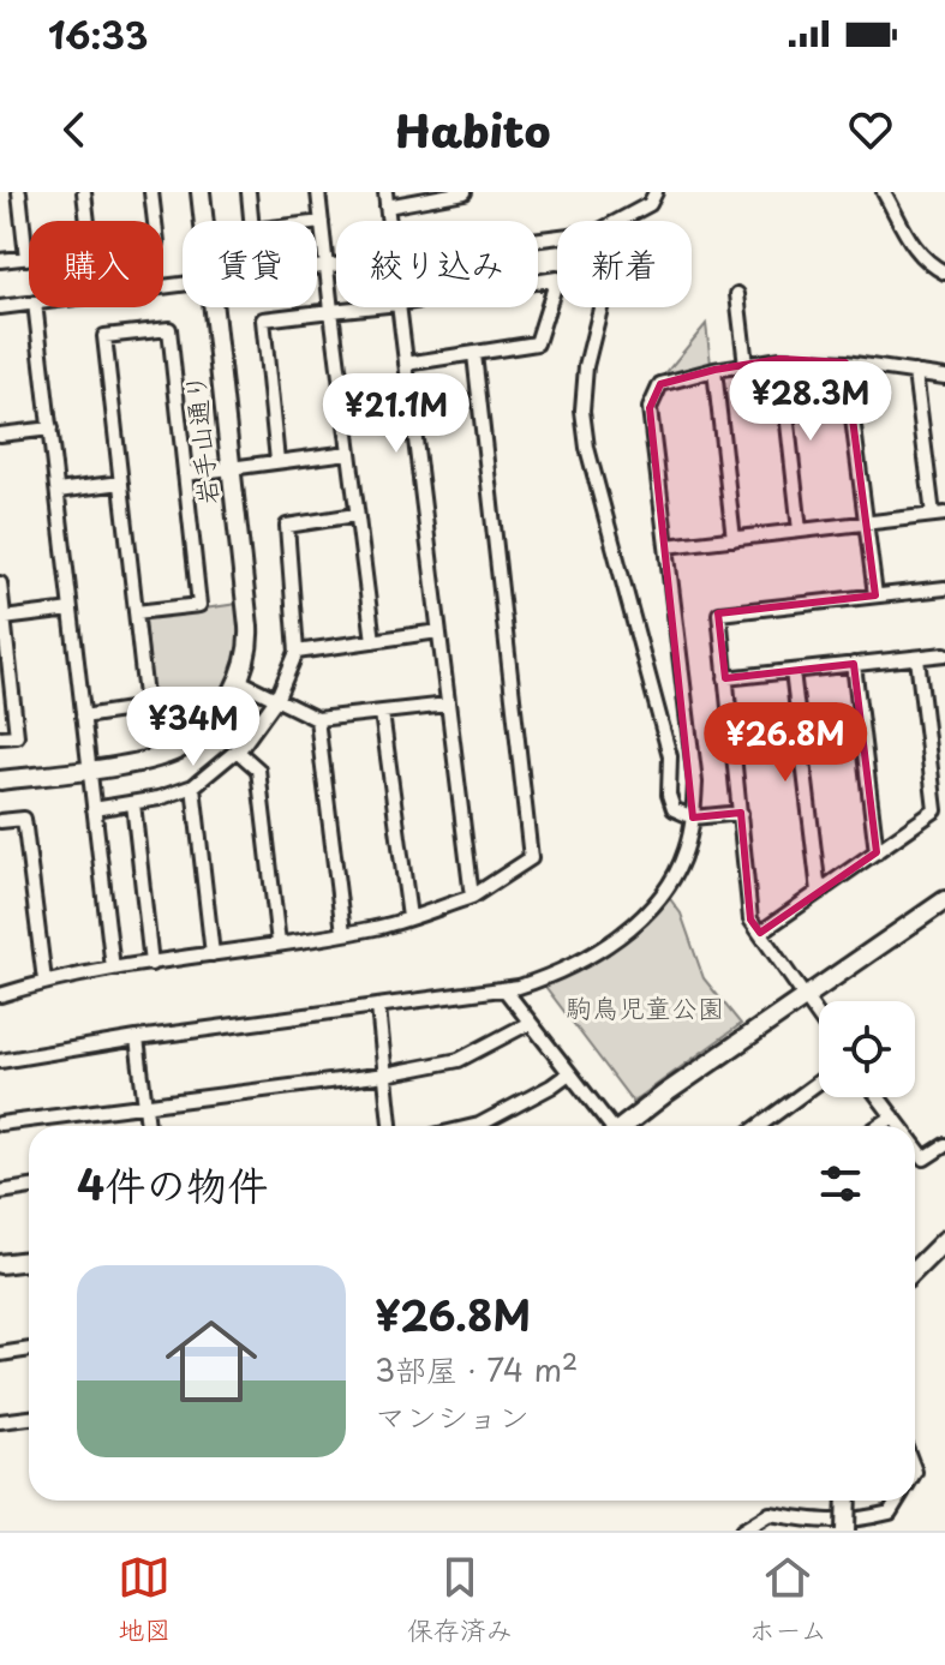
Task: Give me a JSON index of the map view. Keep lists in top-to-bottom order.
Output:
{
  "streets": {
    "street": ["岩手山通り"]
  },
  "parks": ["駒鳥児童公園"],
  "page": {
    "status": "16:33",
    "header": "Habito",
    "chip": [
      "購入",
      "賃貸",
      "絞り込み",
      "新着"
    ],
    "price": [
      "¥28.3M",
      "¥21.1M",
      "¥34M",
      "¥26.8M"
    ],
    "heading": "4件の物件",
    "list": [
      {
        "name": "¥26.8M",
        "note": "3部屋 · 74 m² · マンション"
      }
    ],
    "tabs": ["地図", "保存済み", "ホーム"]
  }
}
